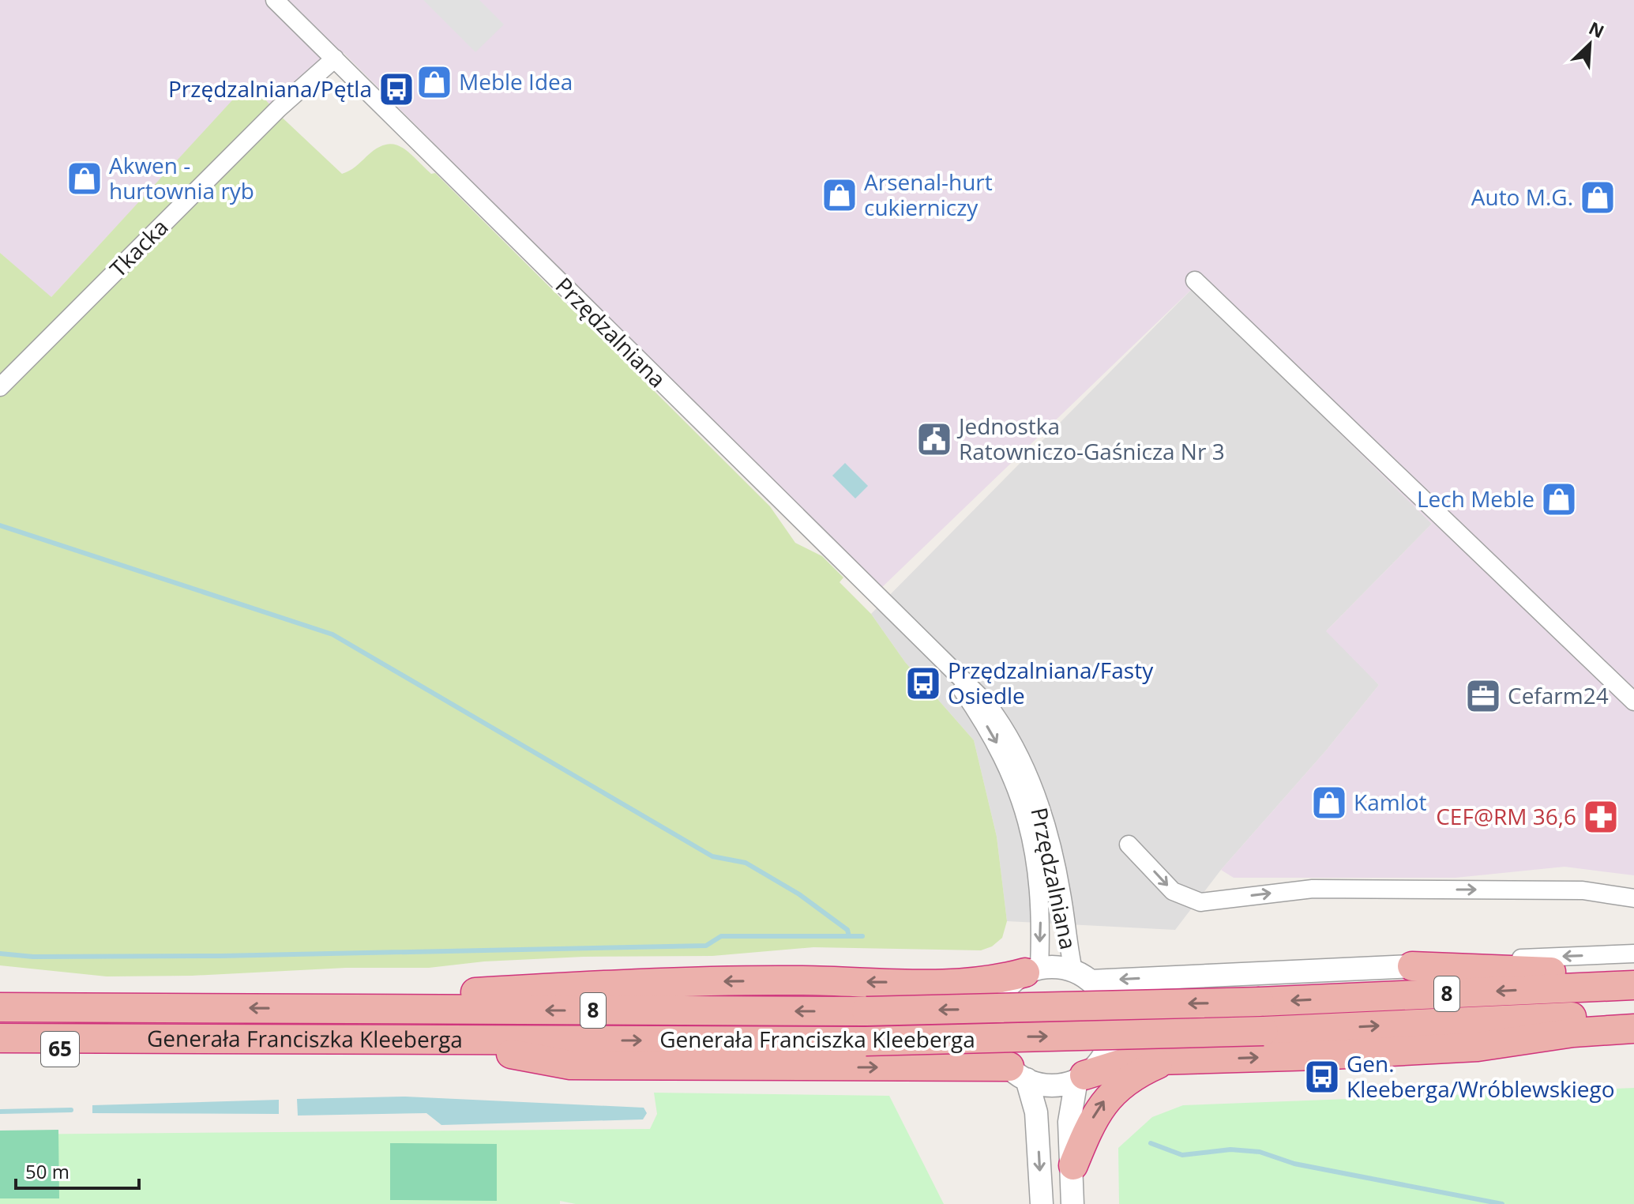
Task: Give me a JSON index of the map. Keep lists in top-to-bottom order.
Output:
{
  "streets": {
    "highway": ["8", "Generała Franciszka Kleeberga", "65"],
    "street": ["Tkacka", "Przędzalniana"]
  },
  "crossings": [
    ["Tkacka", "Przędzalniana"],
    ["Generała Franciszka Kleeberga", "65"]
  ],
  "places": {
    "shop": [
      "Meble Idea",
      "Akwen - hurtownia ryb",
      "Arsenal-hurt cukierniczy",
      "Auto M.G.",
      "Lech Meble",
      "Kamlot"
    ],
    "bus stop": ["Przędzalniana/Pętla", "Przędzalniana/Fasty Osiedle", "Gen. Kleeberga/Wróblewskiego"],
    "public building": ["Jednostka Ratowniczo-Gaśnicza Nr 3"],
    "office": ["Cefarm24"],
    "pharmacy": ["CEF@RM 36,6"]
  },
  "scale_bar": "50 m",
  "north": "top right"
}
